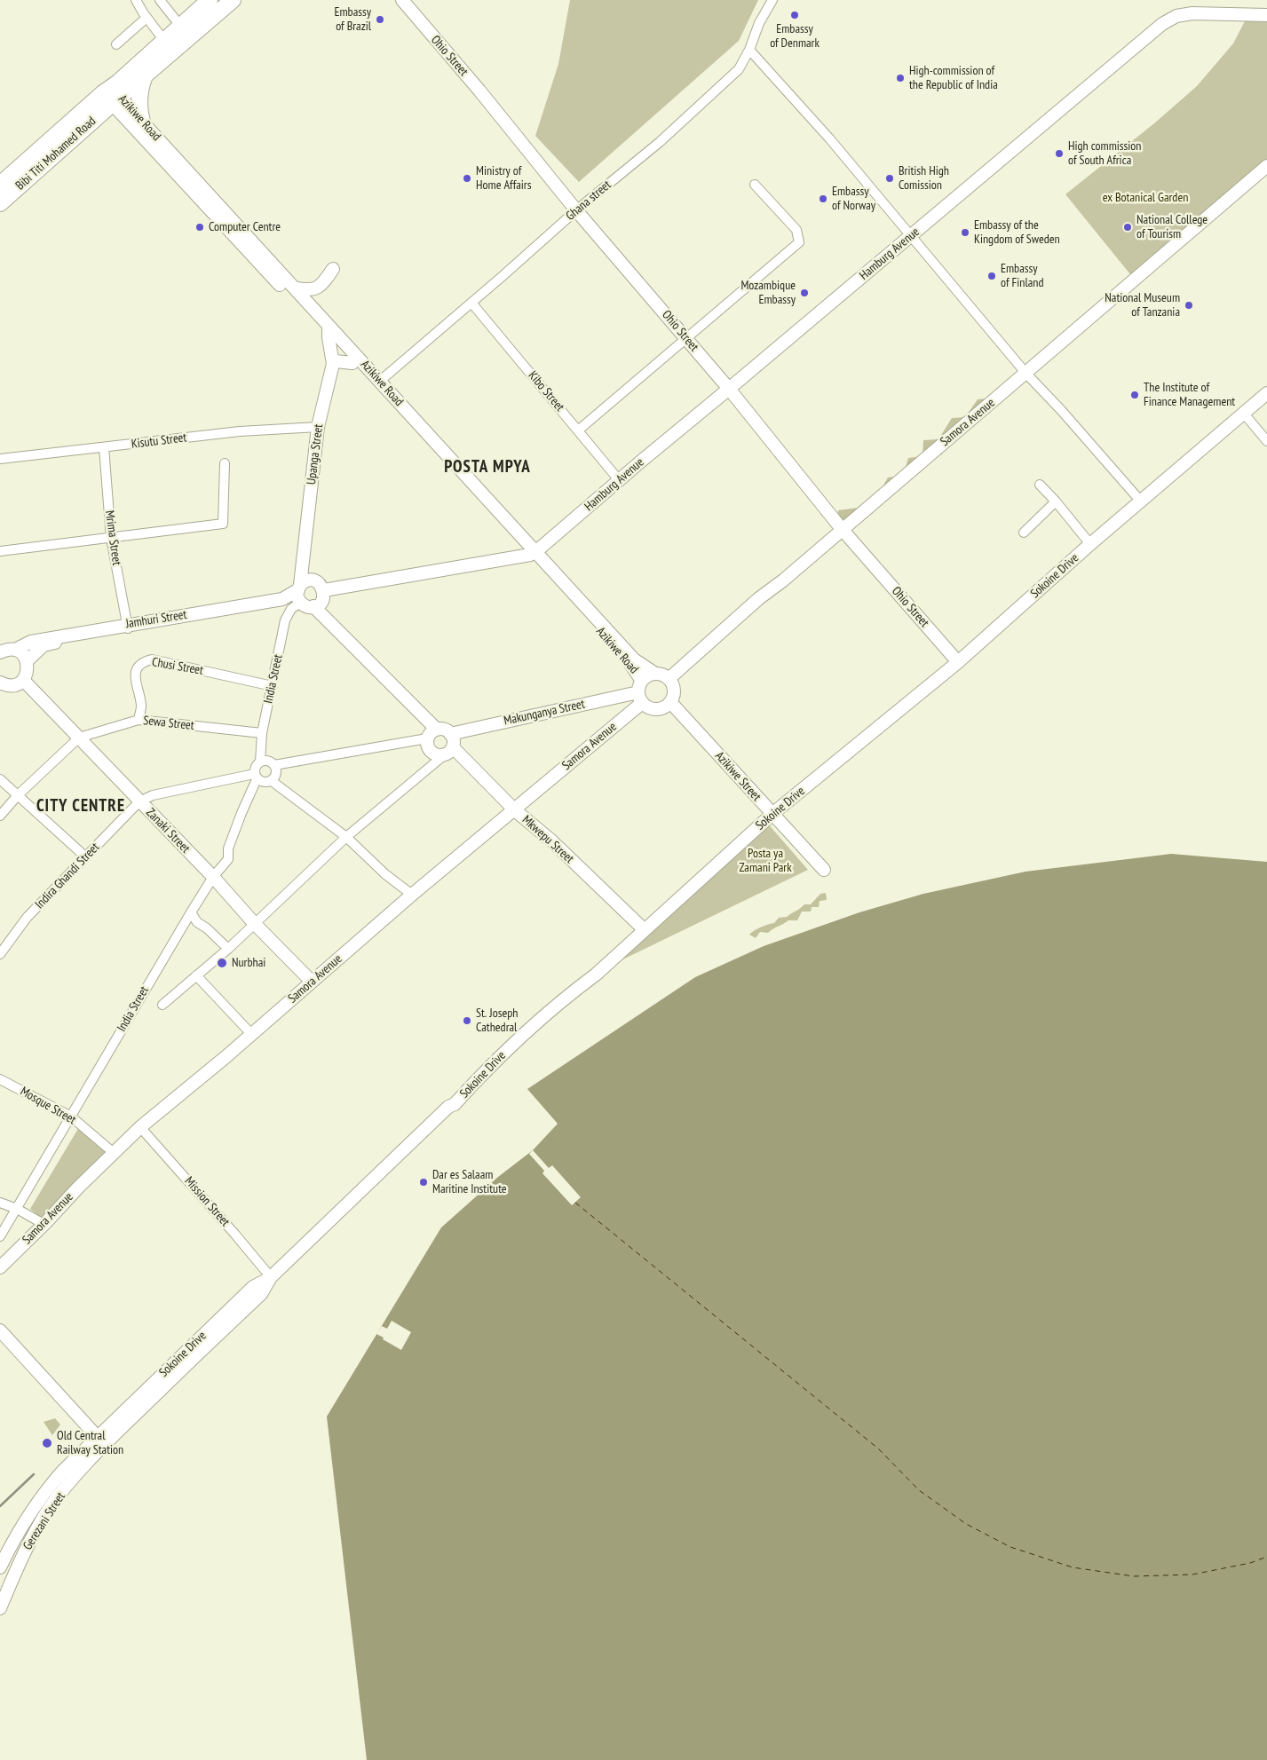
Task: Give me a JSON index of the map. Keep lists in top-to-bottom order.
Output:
{
  "streets": {
    "highway": ["Bibi Titi Mohamed Road"],
    "street": [
      "Ohio Street",
      "Azikiwe Road",
      "Ghana street",
      "Hamburg Avenue",
      "Kibo Street",
      "Samora Avenue",
      "Kisutu Street",
      "Upanga Street",
      "Mrima Street",
      "Sokoine Drive",
      "Jamhuri Street",
      "Chusi Street",
      "India Street",
      "Makunganya Street",
      "Sewa Street",
      "Azikiwe Street",
      "Zanaki Street",
      "Mkwepu Street",
      "Indira Ghandi Street",
      "Mosque Street",
      "Mission Street",
      "Gerezani Street"
    ]
  },
  "crossings": [
    ["Ohio Street", "Ghana street"],
    ["Ohio Street", "Hamburg Avenue"],
    ["Ohio Street", "Samora Avenue"],
    ["Ohio Street", "Sokoine Drive"],
    ["Azikiwe Road", "Bibi Titi Mohamed Road"],
    ["Azikiwe Road", "Ghana street"],
    ["Azikiwe Road", "Hamburg Avenue"],
    ["Azikiwe Road", "Samora Avenue"],
    ["Azikiwe Road", "Upanga Street"],
    ["Azikiwe Road", "Makunganya Street"],
    ["Azikiwe Road", "Azikiwe Street"],
    ["Ghana street", "Kibo Street"],
    ["Hamburg Avenue", "Kibo Street"],
    ["Samora Avenue", "Makunganya Street"],
    ["Samora Avenue", "Azikiwe Street"],
    ["Samora Avenue", "Zanaki Street"],
    ["Samora Avenue", "Mkwepu Street"],
    ["Samora Avenue", "Mosque Street"],
    ["Samora Avenue", "Mission Street"],
    ["Kisutu Street", "Upanga Street"],
    ["Kisutu Street", "Mrima Street"],
    ["Upanga Street", "Jamhuri Street"],
    ["Upanga Street", "India Street"],
    ["Upanga Street", "Mkwepu Street"],
    ["Mrima Street", "Jamhuri Street"],
    ["Sokoine Drive", "Azikiwe Street"],
    ["Sokoine Drive", "Mkwepu Street"],
    ["Sokoine Drive", "Mission Street"],
    ["Sokoine Drive", "Gerezani Street"],
    ["Jamhuri Street", "India Street"],
    ["Jamhuri Street", "Mkwepu Street"],
    ["Chusi Street", "India Street"],
    ["Chusi Street", "Sewa Street"],
    ["India Street", "Sewa Street"],
    ["India Street", "Zanaki Street"],
    ["India Street", "Mkwepu Street"],
    ["India Street", "Mosque Street"],
    ["Makunganya Street", "Azikiwe Street"],
    ["Makunganya Street", "Mkwepu Street"],
    ["Sewa Street", "Zanaki Street"],
    ["Zanaki Street", "Indira Ghandi Street"]
  ],
  "districts": ["POSTA MPYA", "CITY CENTRE"],
  "parks": ["ex Botanical Garden", "Posta ya Zamani Park"],
  "places": [
    "Embassy of Denmark",
    "Embassy of Brazil",
    "High-commission of the Republic of India",
    "High commission of South Africa",
    "Ministry of Home Affairs",
    "British High Comission",
    "Embassy of Norway",
    "Computer Centre",
    "National College of Tourism",
    "Embassy of the Kingdom of Sweden",
    "Embassy of Finland",
    "Mozambique Embassy",
    "National Museum of Tanzania",
    "The Institute of Finance Management",
    "Nurbhai",
    "St. Joseph Cathedral",
    "Dar es Salaam Maritine Institute",
    "Old Central Railway Station"
  ]
}
